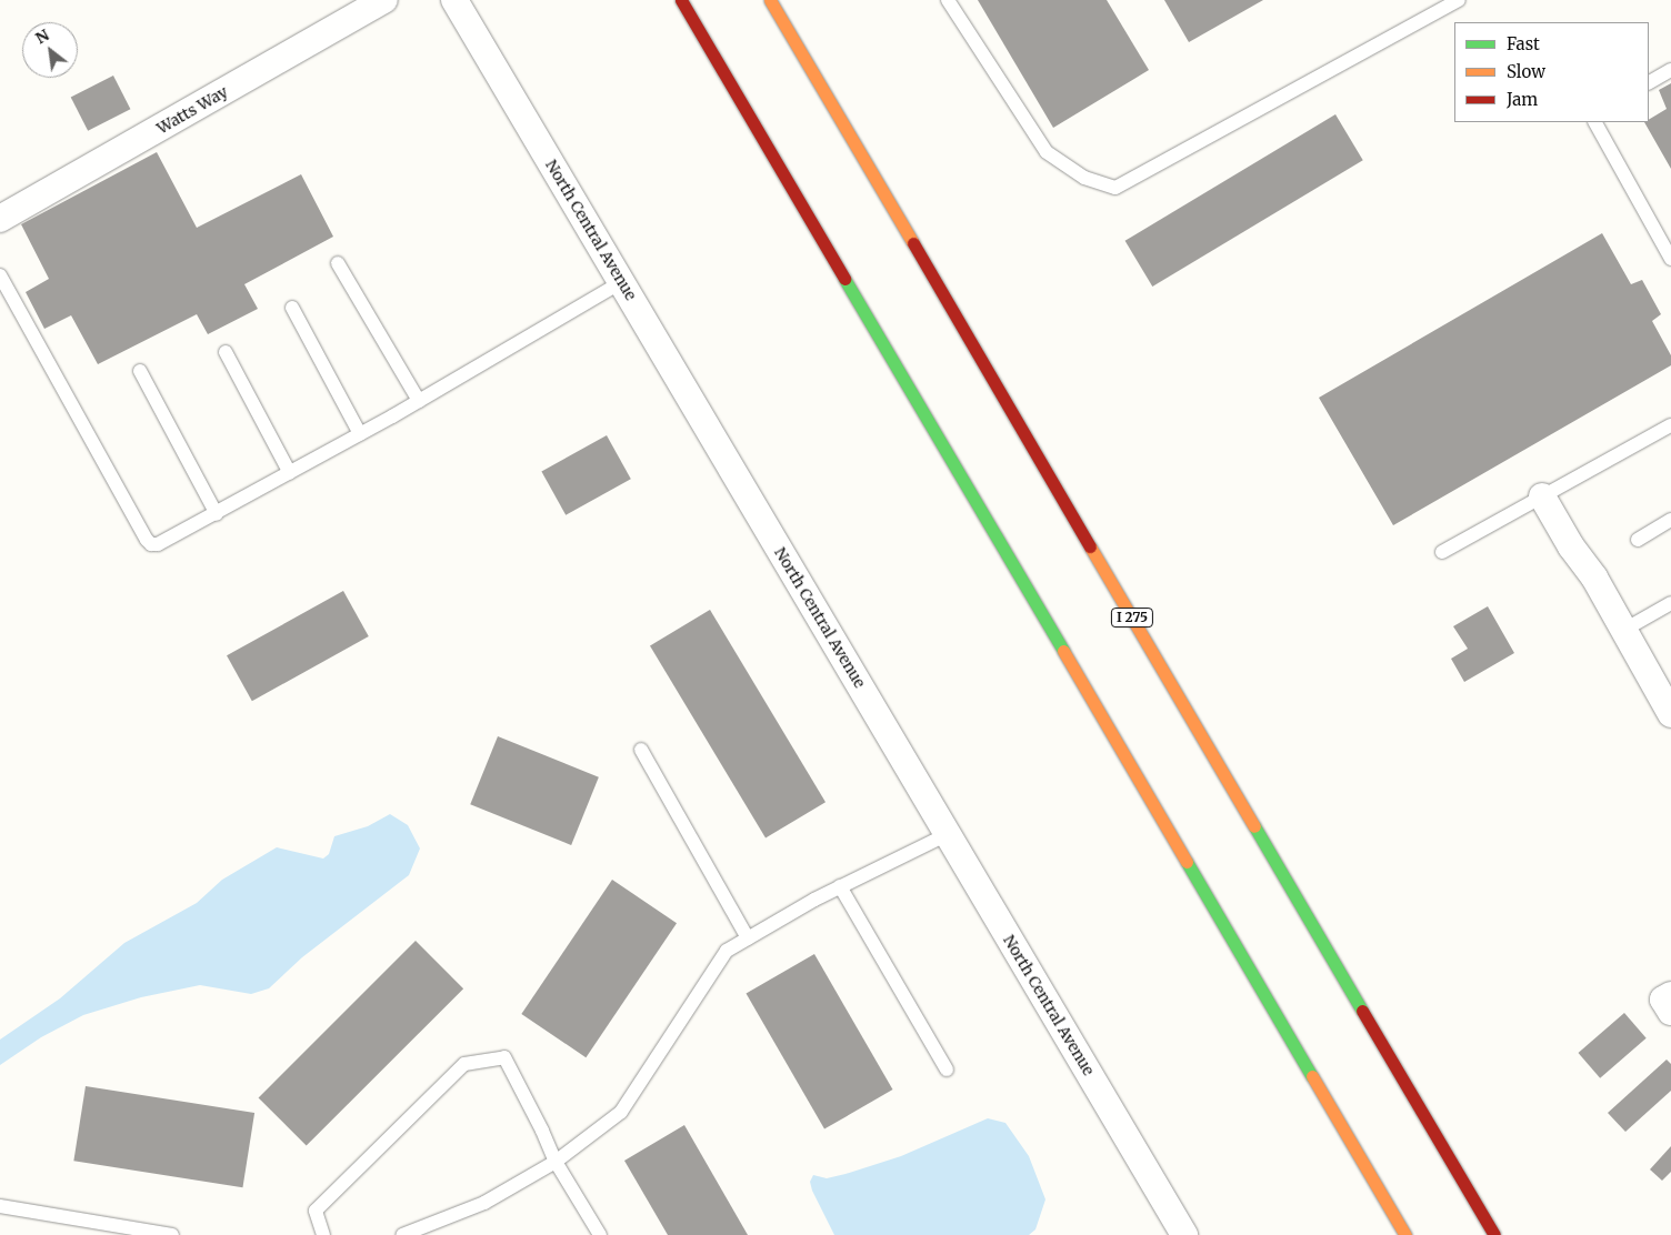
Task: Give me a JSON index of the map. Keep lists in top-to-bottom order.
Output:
{
  "streets": {
    "highway": ["I 275"],
    "street": ["Watts Way", "North Central Avenue"]
  },
  "legend": ["Fast", "Slow", "Jam"],
  "north": "top left"
}
